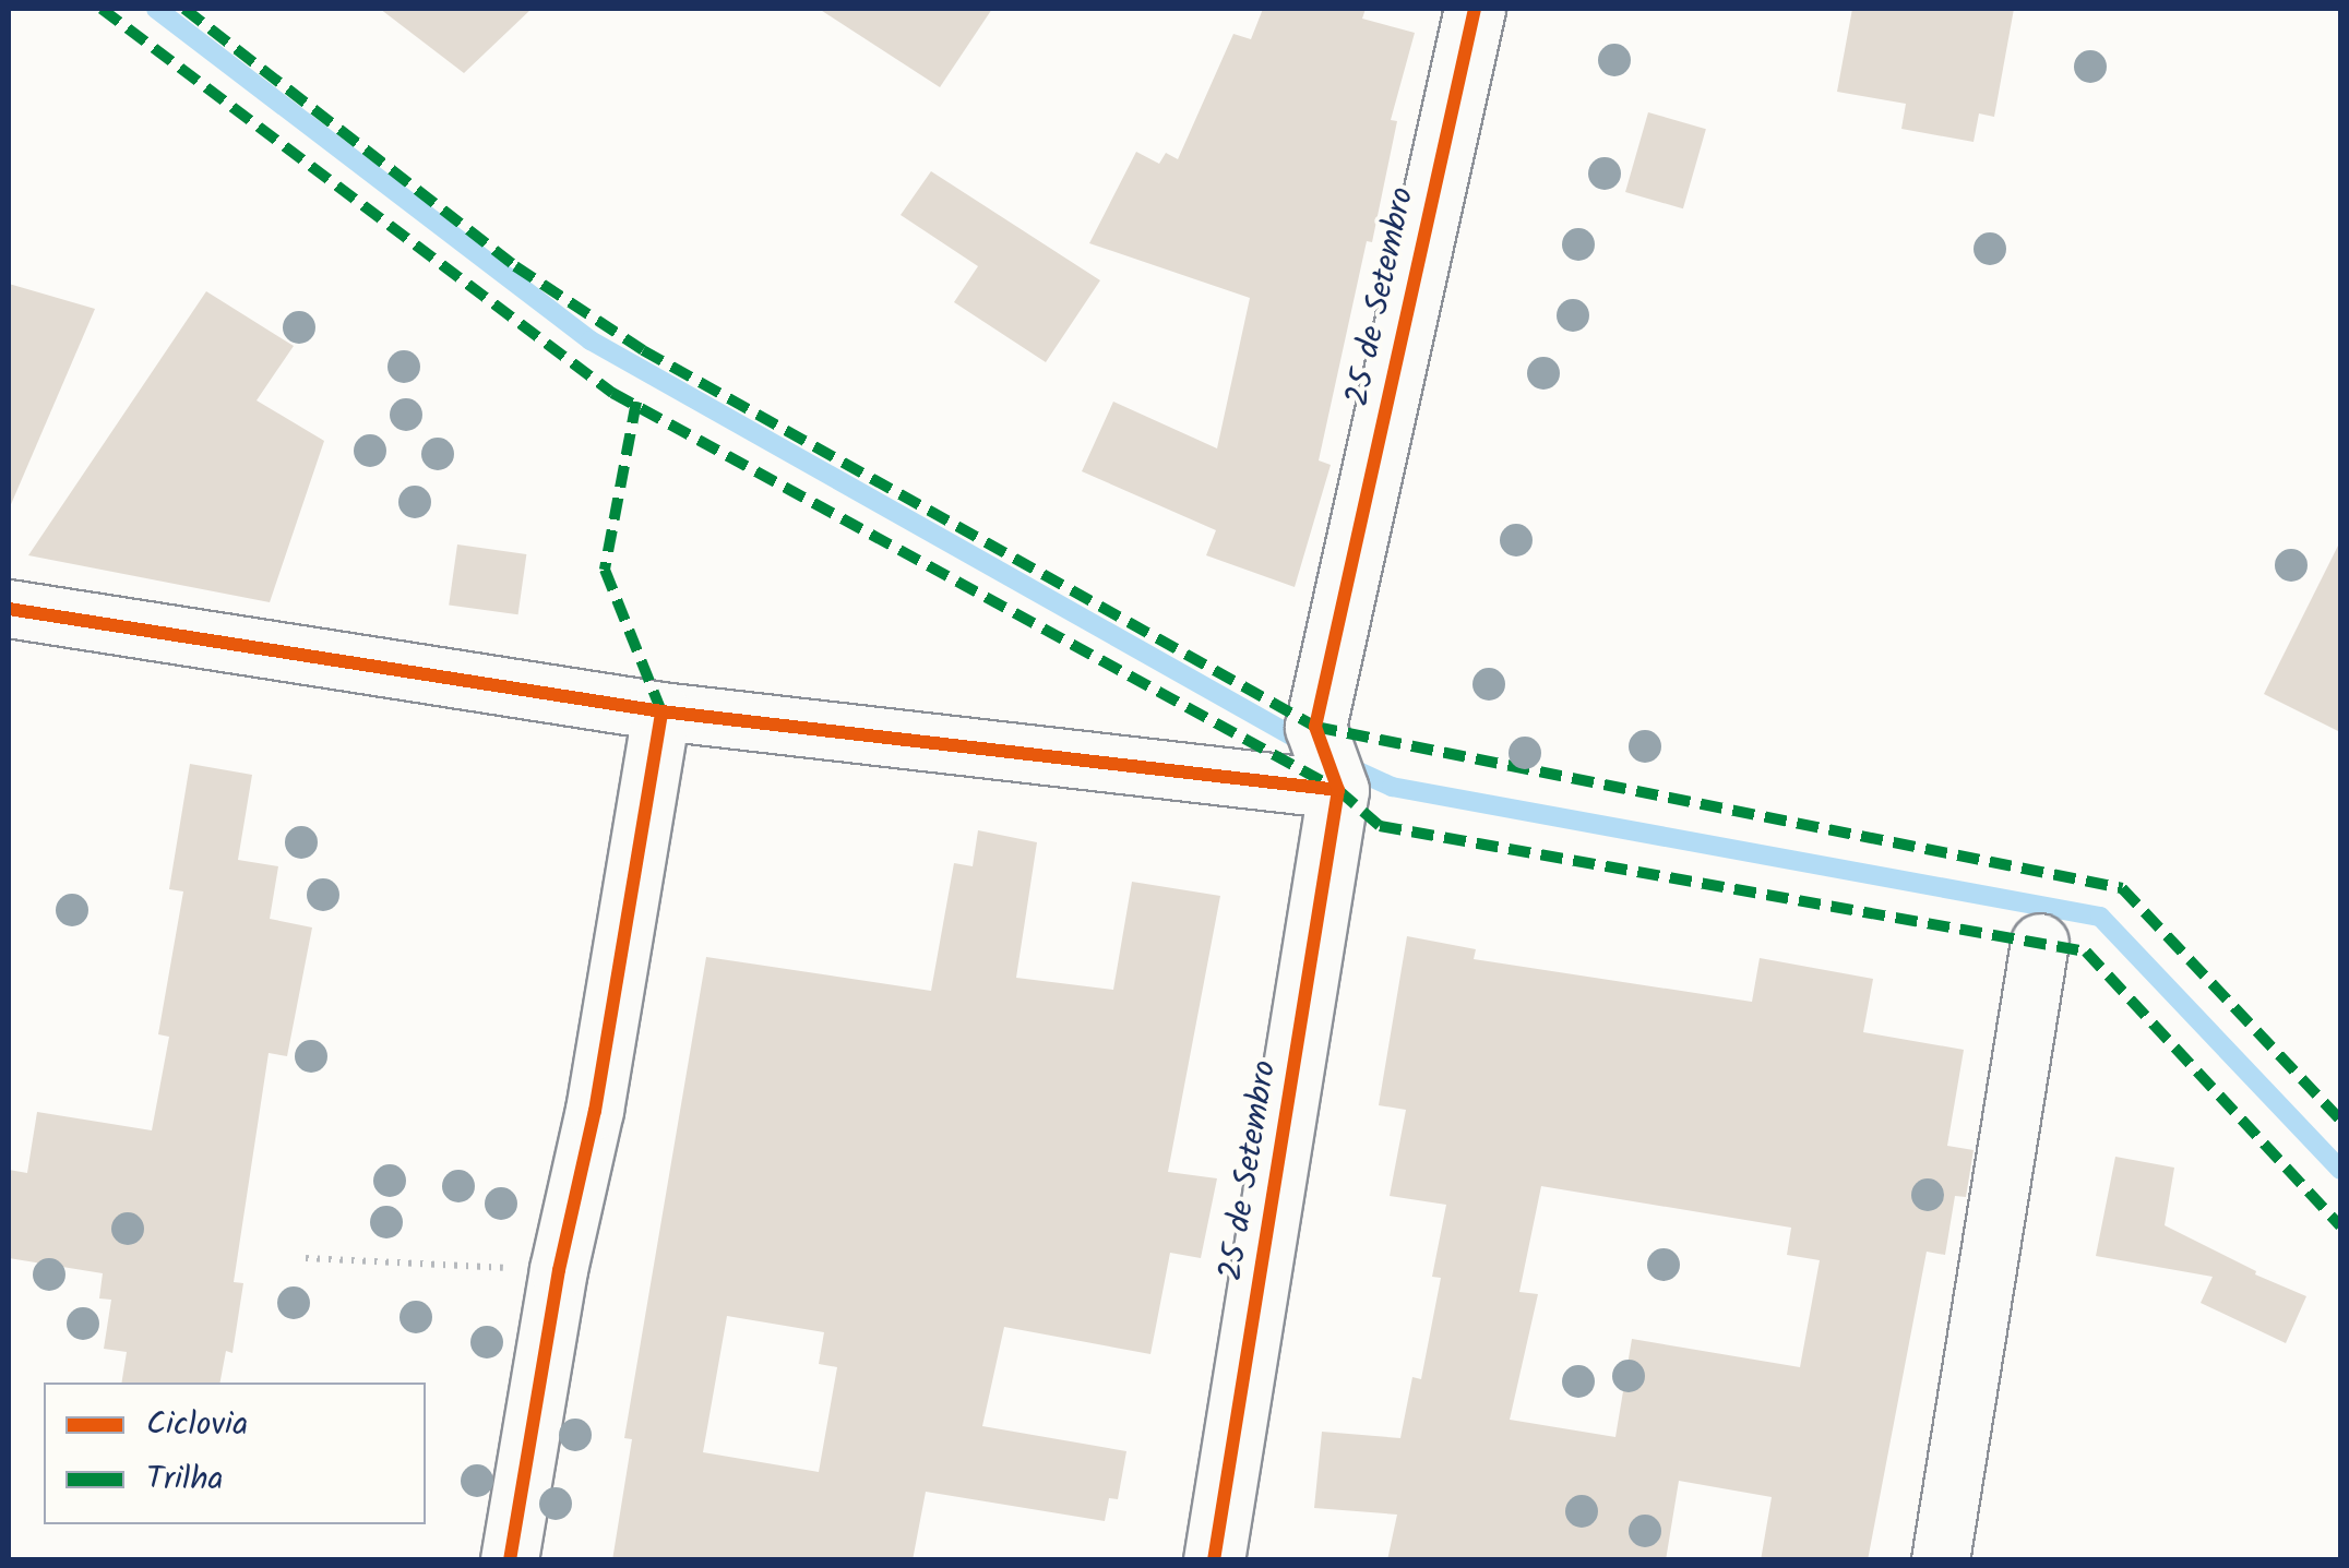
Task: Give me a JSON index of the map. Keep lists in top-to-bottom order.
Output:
{
  "streets": {
    "street": ["25 de Setembro"]
  },
  "legend": ["Ciclovia", "Trilha"]
}
